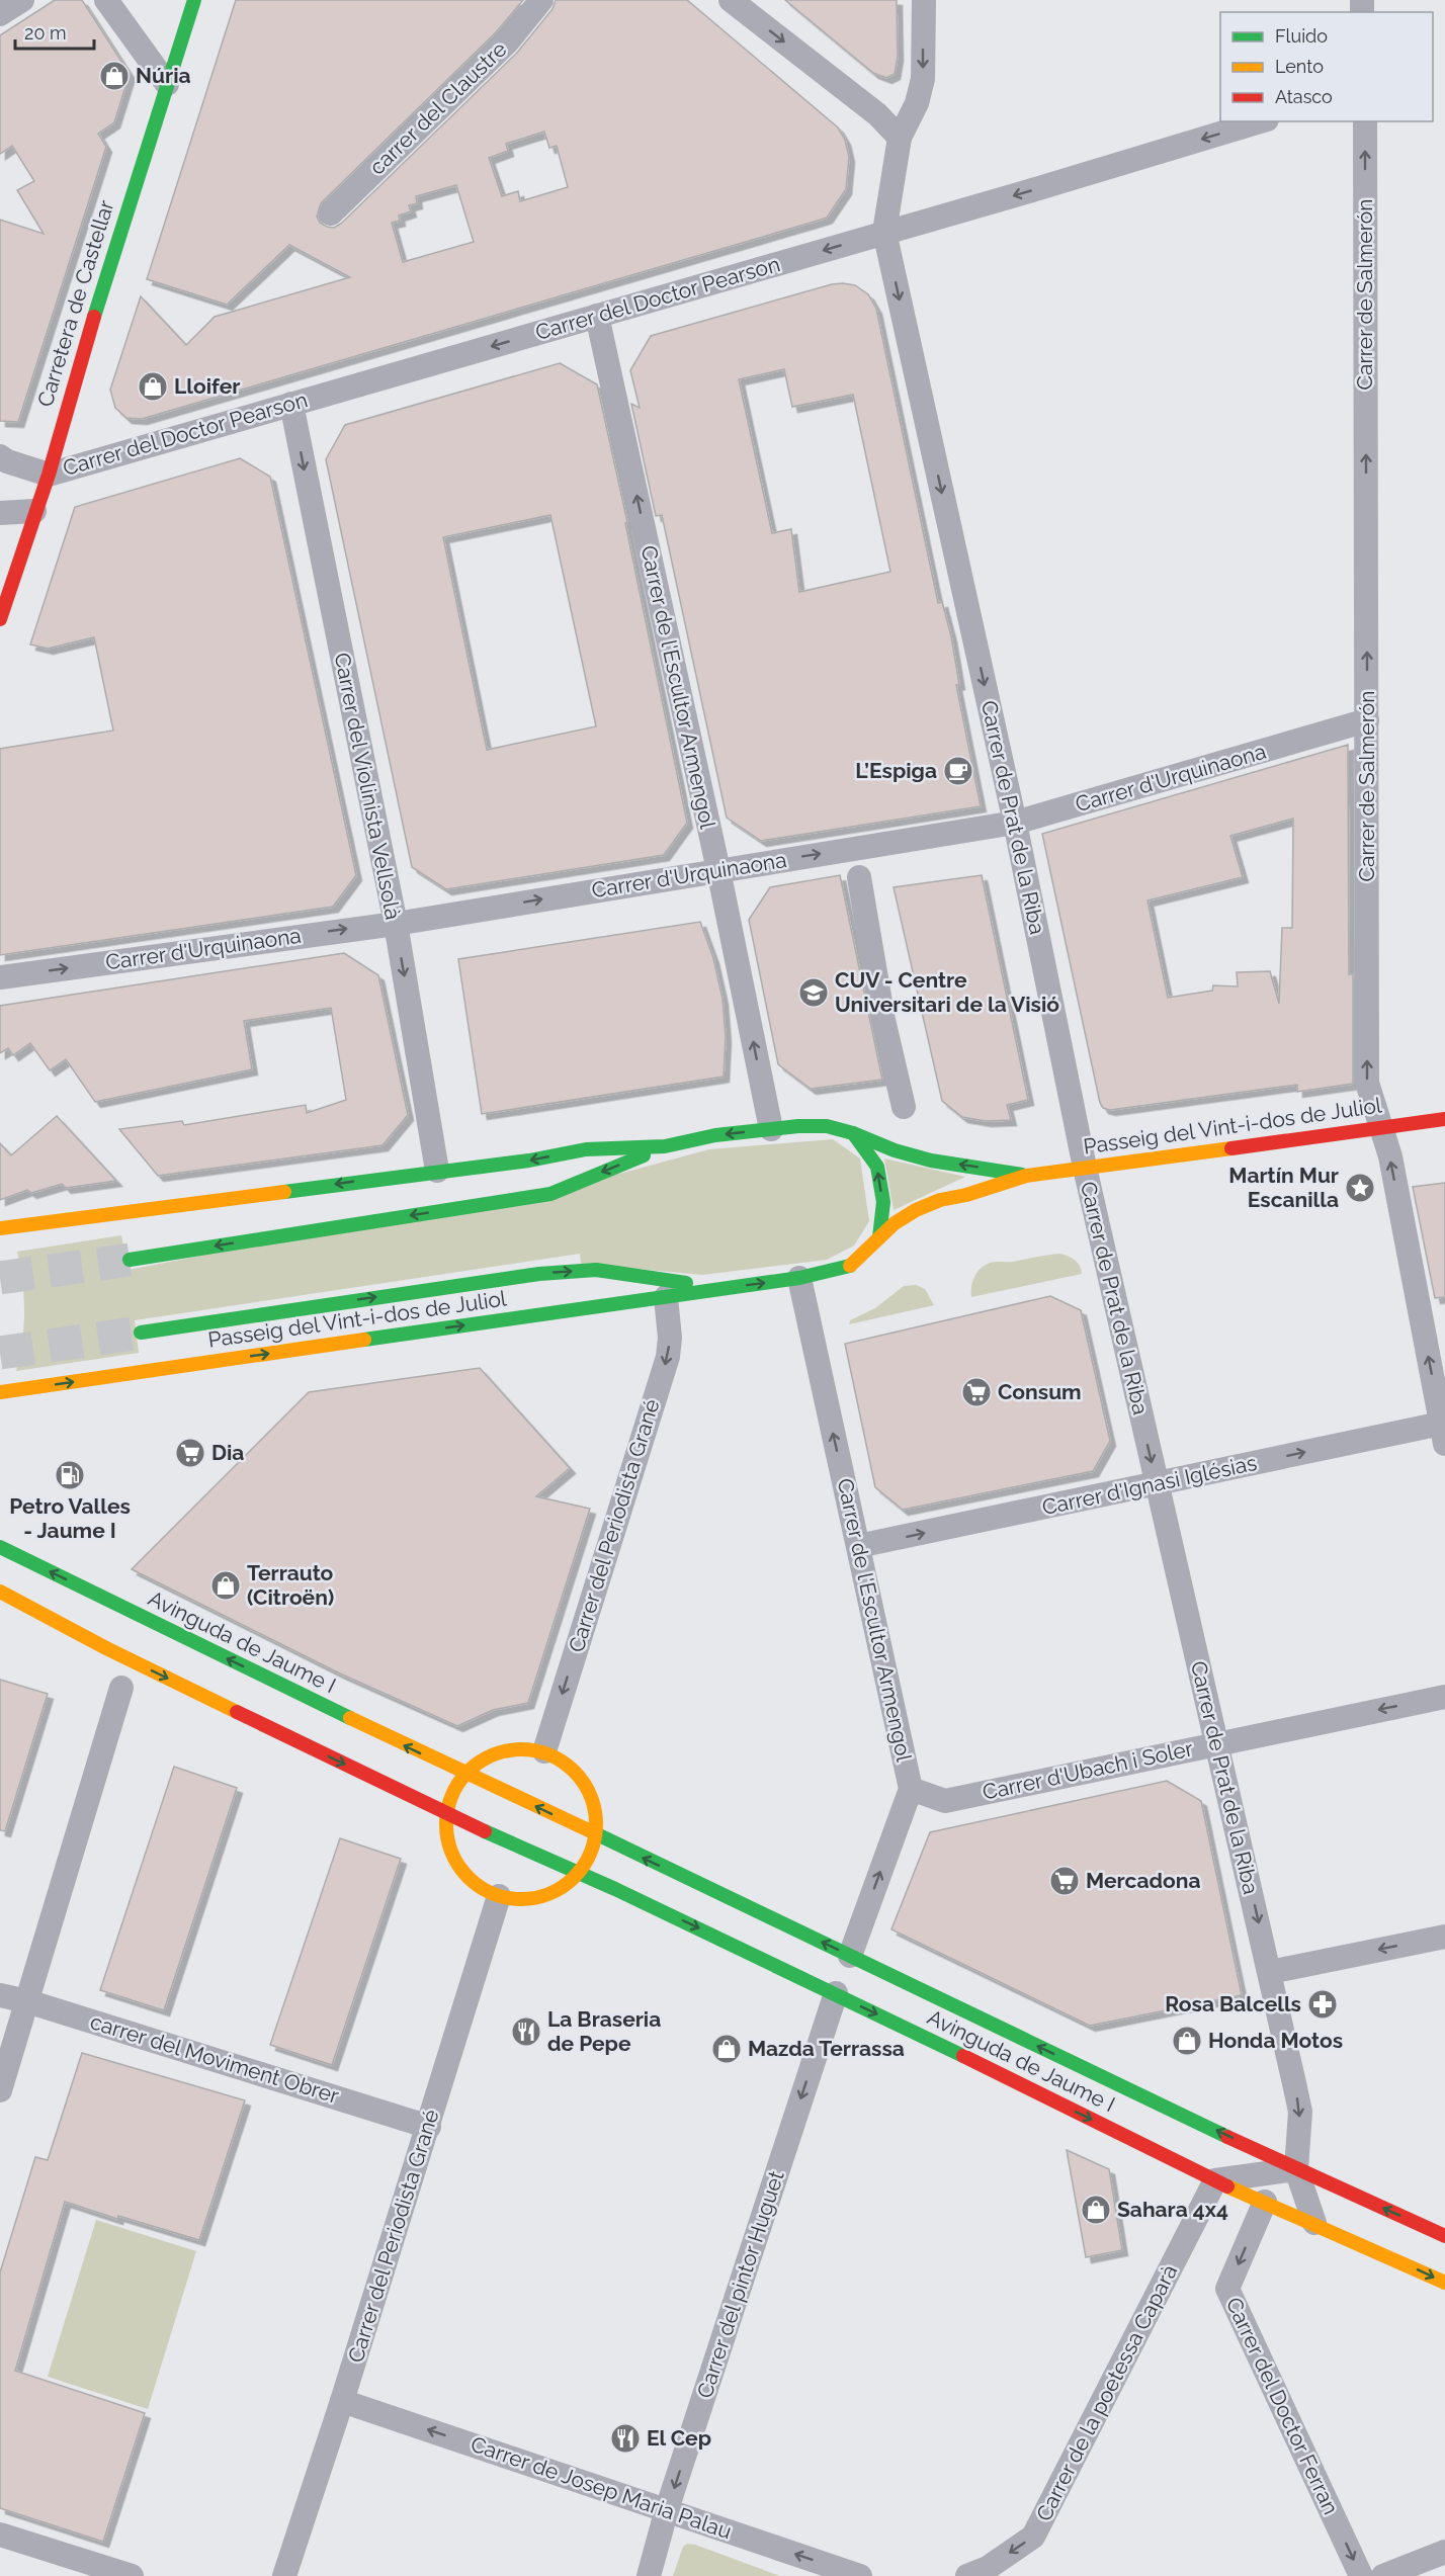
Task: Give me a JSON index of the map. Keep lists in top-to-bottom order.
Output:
{
  "streets": {
    "street": [
      "carrer del Claustre",
      "Carrer de Salmerón",
      "Carrer del Doctor Pearson",
      "Carretera de Castellar",
      "Carrer de l'Escultor Armengol",
      "Carrer d'Urquinaona",
      "Carrer del Violinista Vellsolà",
      "Carrer de Prat de la Riba",
      "Passeig del Vint-i-dos de Juliol",
      "Carrer d'Ignasi Iglésias",
      "Carrer del Periodista Grané",
      "Avinguda de Jaume I",
      "Carrer d'Ubach i Soler",
      "carrer del Moviment Obrer",
      "Carrer del pintor Huguet",
      "Carrer de la poetessa Caparà",
      "Carrer del Doctor Ferran",
      "Carrer de Josep Maria Palau"
    ]
  },
  "crossings": [
    ["Carrer de Salmerón", "Carrer d'Urquinaona"],
    ["Carrer de Salmerón", "Passeig del Vint-i-dos de Juliol"],
    ["Carrer de Salmerón", "Carrer d'Ignasi Iglésias"],
    ["Carrer del Doctor Pearson", "Carretera de Castellar"],
    ["Carrer del Doctor Pearson", "Carrer de l'Escultor Armengol"],
    ["Carrer del Doctor Pearson", "Carrer del Violinista Vellsolà"],
    ["Carrer del Doctor Pearson", "Carrer de Prat de la Riba"],
    ["Carrer de l'Escultor Armengol", "Carrer d'Urquinaona"],
    ["Carrer de l'Escultor Armengol", "Passeig del Vint-i-dos de Juliol"],
    ["Carrer de l'Escultor Armengol", "Carrer d'Ignasi Iglésias"],
    ["Carrer de l'Escultor Armengol", "Avinguda de Jaume I"],
    ["Carrer de l'Escultor Armengol", "Carrer d'Ubach i Soler"],
    ["Carrer d'Urquinaona", "Carrer del Violinista Vellsolà"],
    ["Carrer d'Urquinaona", "Carrer de Prat de la Riba"],
    ["Carrer del Violinista Vellsolà", "Passeig del Vint-i-dos de Juliol"],
    ["Carrer de Prat de la Riba", "Passeig del Vint-i-dos de Juliol"],
    ["Carrer de Prat de la Riba", "Carrer d'Ignasi Iglésias"],
    ["Carrer de Prat de la Riba", "Avinguda de Jaume I"],
    ["Carrer de Prat de la Riba", "Carrer d'Ubach i Soler"],
    ["Passeig del Vint-i-dos de Juliol", "Carrer del Periodista Grané"],
    ["Carrer del Periodista Grané", "carrer del Moviment Obrer"],
    ["Carrer del Periodista Grané", "Carrer de Josep Maria Palau"],
    ["Avinguda de Jaume I", "Carrer del pintor Huguet"],
    ["Avinguda de Jaume I", "Carrer de la poetessa Caparà"],
    ["Avinguda de Jaume I", "Carrer del Doctor Ferran"],
    ["Carrer del pintor Huguet", "Carrer de Josep Maria Palau"]
  ],
  "one_way": [
    "Carrer de Salmerón",
    "Carrer del Doctor Pearson",
    "Carrer de l'Escultor Armengol",
    "Carrer d'Urquinaona",
    "Carrer del Violinista Vellsolà",
    "Carrer de Prat de la Riba",
    "Carrer d'Ignasi Iglésias",
    "Carrer del Periodista Grané",
    "Carrer d'Ubach i Soler",
    "Carrer del pintor Huguet",
    "Carrer de la poetessa Caparà",
    "Carrer del Doctor Ferran",
    "Carrer de Josep Maria Palau"
  ],
  "places": {
    "shop": [
      "Núria",
      "Lloifer",
      "Terrauto (Citroën)",
      "Honda Motos",
      "Mazda Terrassa",
      "Sahara 4x4"
    ],
    "cafe": ["L’Espiga"],
    "school or university": ["CUV - Centre Universitari de la Visió"],
    "place": ["Martín Mur Escanilla"],
    "supermarket": ["Consum", "Dia", "Mercadona"],
    "fuel station": ["Petro Valles - Jaume I"],
    "pharmacy": ["Rosa Balcells"],
    "restaurant": ["La Braseria de Pepe", "El Cep"]
  },
  "legend": ["Fluido", "Lento", "Atasco"],
  "scale_bar": "20 m"
}
